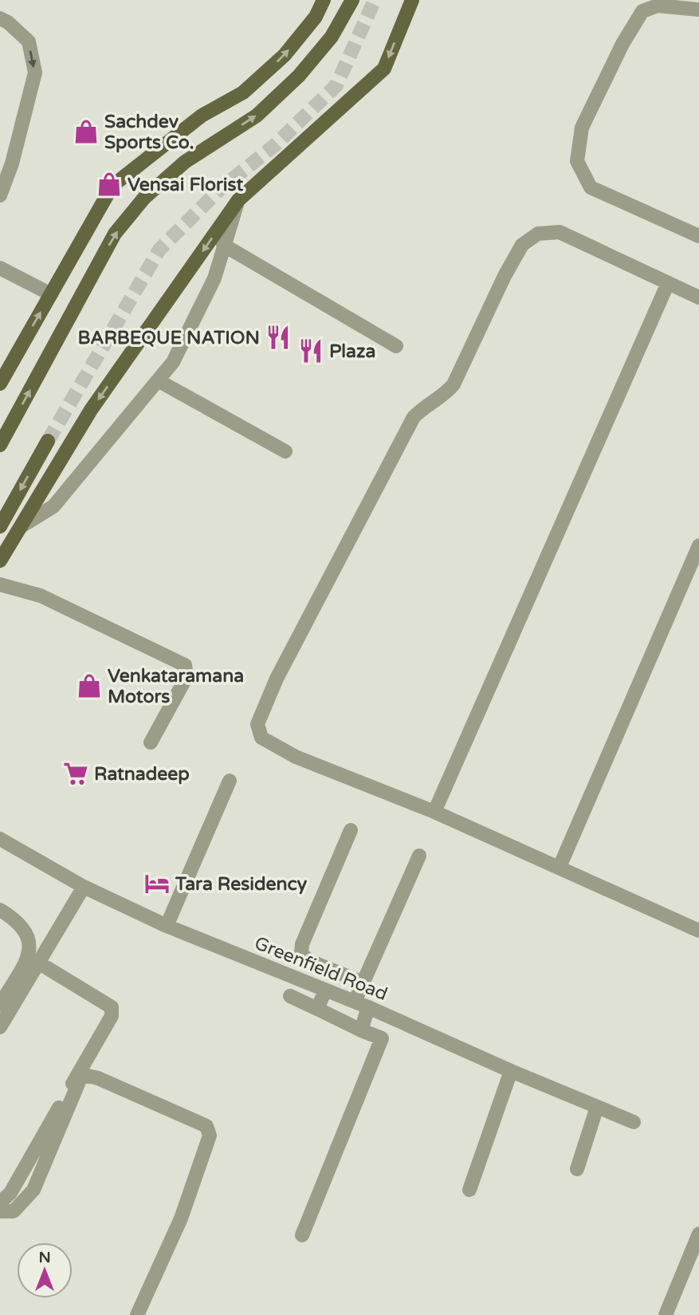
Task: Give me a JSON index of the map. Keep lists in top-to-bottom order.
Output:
{
  "streets": {
    "street": ["Greenfield Road"]
  },
  "places": {
    "shop": ["Sachdev Sports Co.", "Vensai Florist", "Venkataramana Motors"],
    "restaurant": ["BARBEQUE NATION", "Plaza"],
    "supermarket": ["Ratnadeep"],
    "hotel": ["Tara Residency"]
  },
  "north": "top"
}
